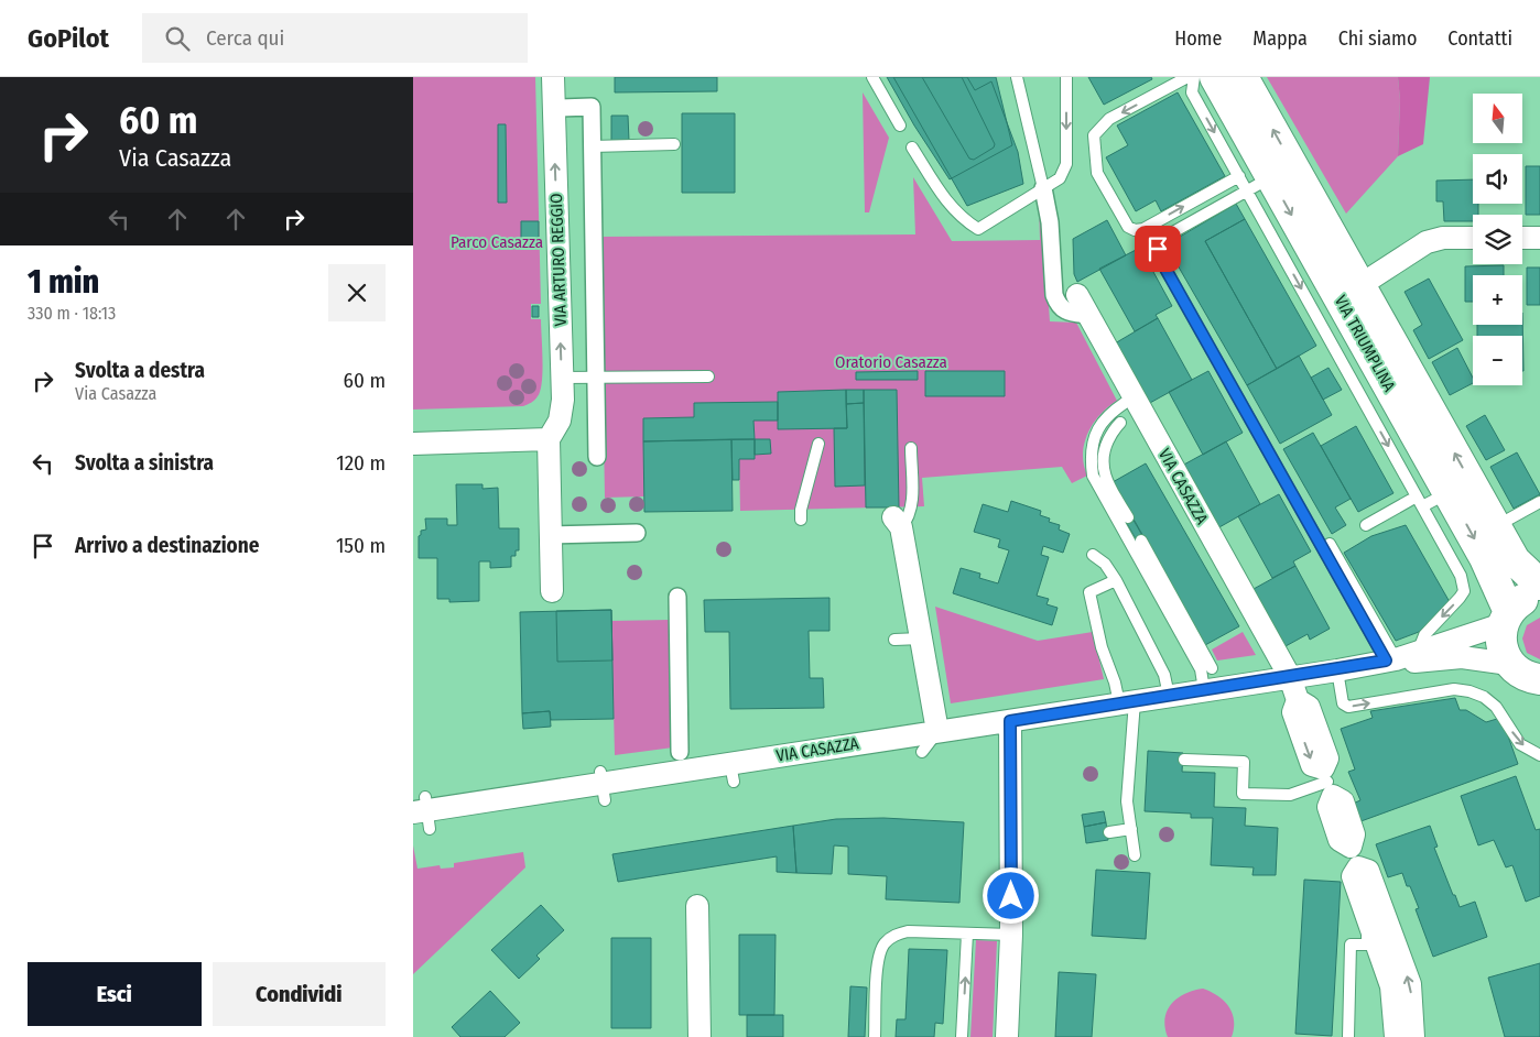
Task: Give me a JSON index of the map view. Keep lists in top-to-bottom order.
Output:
{
  "streets": {
    "main road": ["VIA TRIUMPLINA"],
    "street": ["VIA ARTURO REGGIO", "VIA CASAZZA"]
  },
  "crossings": [
    ["VIA TRIUMPLINA", "VIA CASAZZA"]
  ],
  "parks": ["Parco Casazza", "Oratorio Casazza"],
  "north": "top",
  "page": {
    "header": "GoPilot",
    "search": "Cerca qui",
    "nav": [
      "Home",
      "Mappa",
      "Chi siamo",
      "Contatti"
    ],
    "turn": ["60 m", "Via Casazza"],
    "map_buttons": ["+", "−"],
    "heading": ["1 min", "330 m · 18:13"],
    "list": [
      {
        "name": "Svolta a destra",
        "note": "Via Casazza",
        "value": "60 m"
      },
      {
        "name": "Svolta a sinistra",
        "value": "120 m"
      },
      {
        "name": "Arrivo a destinazione",
        "value": "150 m"
      }
    ],
    "buttons": ["Esci", "Condividi"]
  }
}
